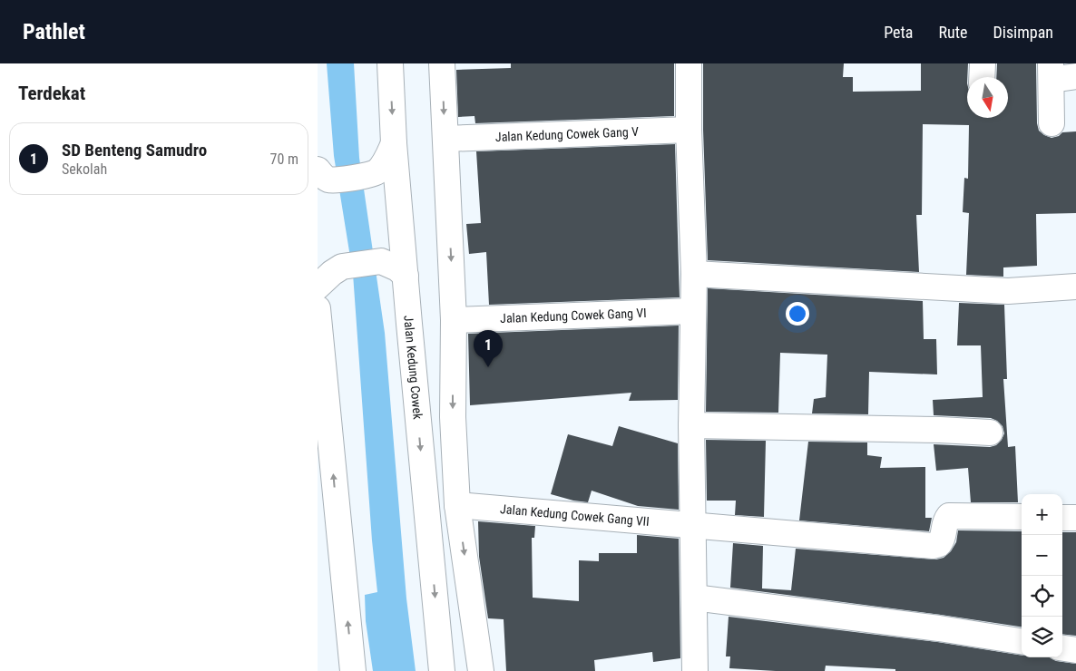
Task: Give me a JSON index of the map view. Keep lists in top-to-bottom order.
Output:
{
  "streets": {
    "main road": [
      "Jalan Kedung Cowek Gang V",
      "Jalan Kedung Cowek Gang VI",
      "Jalan Kedung Cowek",
      "Jalan Kedung Cowek Gang VII"
    ]
  },
  "north": "bottom",
  "page": {
    "header": "Pathlet",
    "nav": ["Peta", "Rute", "Disimpan"],
    "heading": "Terdekat",
    "list": [
      {
        "mark": "1",
        "name": "SD Benteng Samudro",
        "note": "Sekolah",
        "value": "70 m"
      }
    ],
    "pins": "1",
    "map_buttons": ["+", "−"]
  }
}
